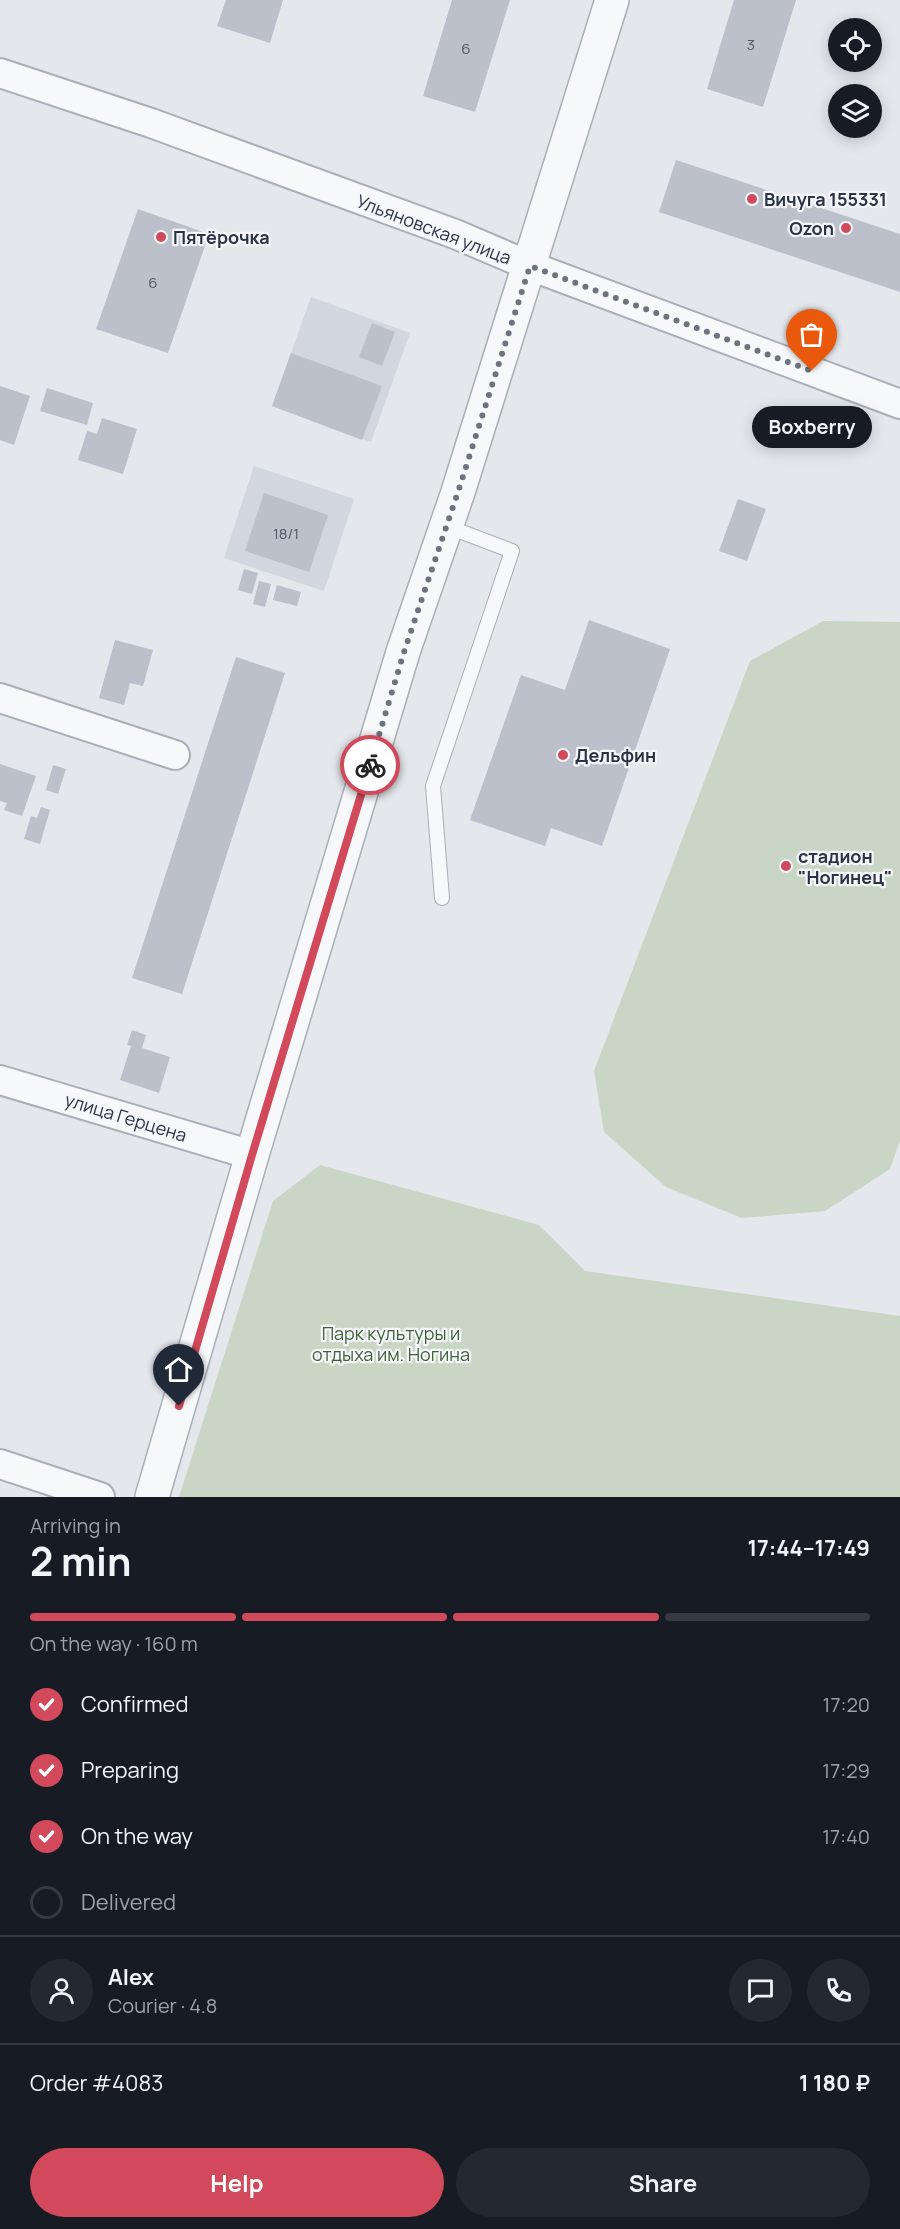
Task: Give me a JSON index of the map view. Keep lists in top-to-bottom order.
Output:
{
  "streets": {
    "street": ["Ульяновская улица", "улица Герцена"]
  },
  "parks": ["Парк культуры и отдыха им. Ногина"],
  "places": [
    "Вичуга 155331",
    "Ozon",
    "Пятёрочка",
    "Boxberry",
    "Дельфин",
    "стадион \"Ногинец\""
  ],
  "house_numbers": [
    "3",
    "6",
    "6",
    "18/1"
  ],
  "page": {
    "bubble": "Boxberry",
    "heading": ["2 min", "Arriving in", "17:44–17:49"],
    "panel": [
      "Alex",
      "Courier · 4.8",
      "Order #4083",
      "1 180 ₽"
    ],
    "bar": "On the way · 160 m",
    "list": [
      ["Confirmed", "17:20"],
      ["Preparing", "17:29"],
      ["On the way", "17:40"],
      "Delivered"
    ],
    "buttons": ["Help", "Share"]
  }
}
